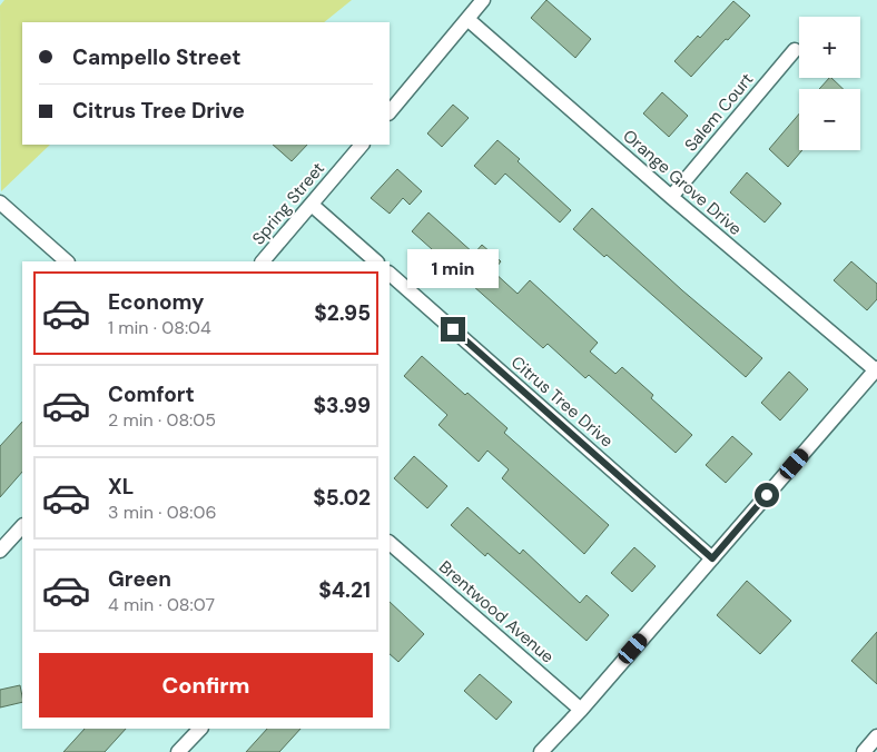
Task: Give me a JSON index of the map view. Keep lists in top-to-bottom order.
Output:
{
  "streets": {
    "street": [
      "Salem Court",
      "Orange Grove Drive",
      "Spring Street",
      "Citrus Tree Drive",
      "Brentwood Avenue"
    ]
  },
  "crossings": [
    ["Salem Court", "Orange Grove Drive"]
  ],
  "page": {
    "map_buttons": ["+", "−"],
    "banner": ["Campello Street", "Citrus Tree Drive"],
    "bubble": "1 min",
    "list": [
      {
        "name": "Economy",
        "note": "1 min · 08:04",
        "value": "$2.95"
      },
      {
        "name": "Comfort",
        "note": "2 min · 08:05",
        "value": "$3.99"
      },
      {
        "name": "XL",
        "note": "3 min · 08:06",
        "value": "$5.02"
      },
      {
        "name": "Green",
        "note": "4 min · 08:07",
        "value": "$4.21"
      }
    ],
    "buttons": "Confirm"
  }
}
